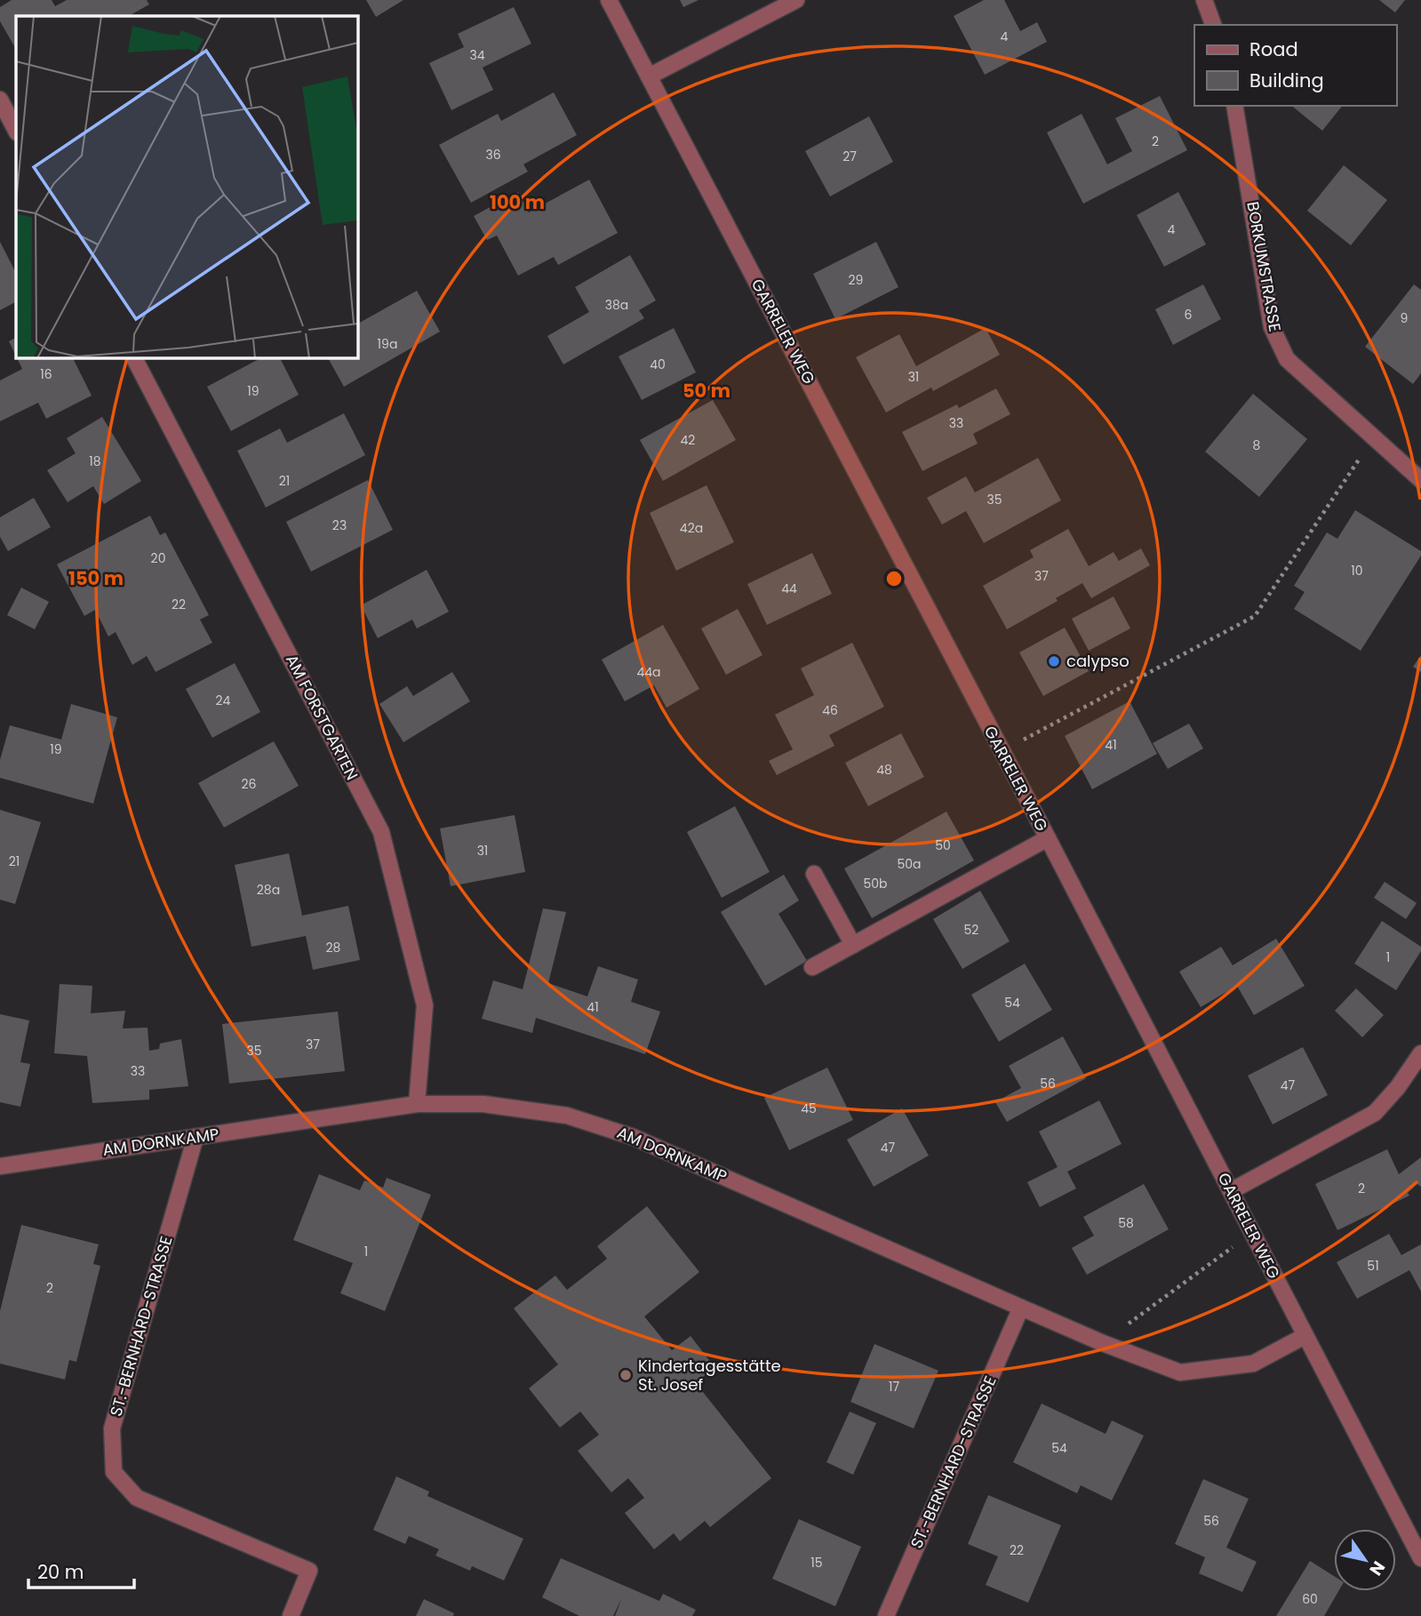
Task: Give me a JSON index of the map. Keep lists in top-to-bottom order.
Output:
{
  "streets": {
    "street": [
      "BORKUMSTRASSE",
      "GARRELER WEG",
      "AM FORSTGARTEN",
      "AM DORNKAMP",
      "ST.-BERNHARD-STRASSE"
    ]
  },
  "crossings": [
    ["GARRELER WEG", "AM DORNKAMP"],
    ["AM FORSTGARTEN", "AM DORNKAMP"],
    ["AM DORNKAMP", "ST.-BERNHARD-STRASSE"]
  ],
  "places": ["calypso", "Kindertagesstätte St. Josef"],
  "house_numbers": [
    "4",
    "34",
    "2",
    "36",
    "27",
    "4",
    "29",
    "38a",
    "6",
    "9",
    "19a",
    "40",
    "16",
    "31",
    "19",
    "33",
    "42",
    "8",
    "18",
    "21",
    "35",
    "23",
    "42a",
    "20",
    "10",
    "37",
    "44",
    "22",
    "44a",
    "24",
    "46",
    "41",
    "19",
    "48",
    "26",
    "50",
    "31",
    "21",
    "50a",
    "50b",
    "28a",
    "52",
    "28",
    "1",
    "54",
    "41",
    "37",
    "35",
    "33",
    "56",
    "47",
    "45",
    "47",
    "2",
    "58",
    "1",
    "51",
    "2",
    "17",
    "54",
    "56",
    "22",
    "15",
    "60"
  ],
  "legend": ["Road", "Building"],
  "scale_bar": "20 m",
  "north": "bottom right",
  "rings": ["100 m", "50 m", "150 m"]
}
